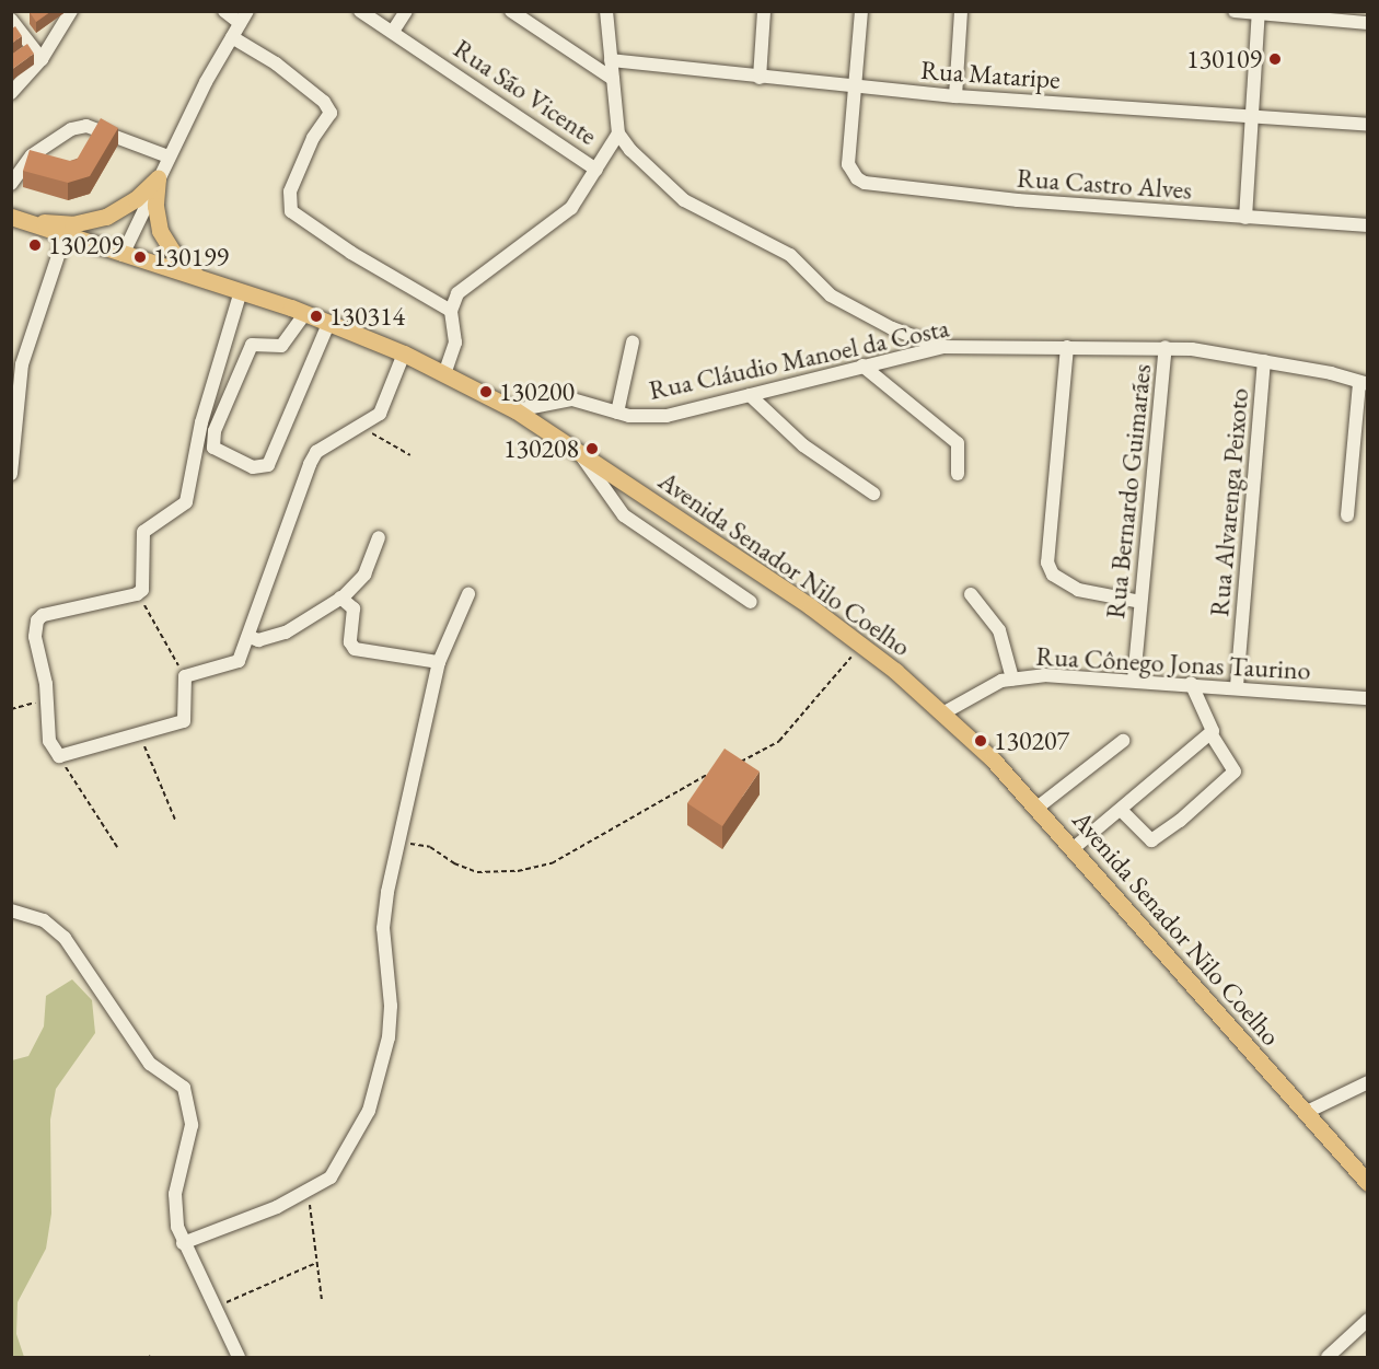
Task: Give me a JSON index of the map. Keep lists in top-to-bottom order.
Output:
{
  "streets": {
    "main road": ["Avenida Senador Nilo Coelho"],
    "street": [
      "Rua Mataripe",
      "Rua São Vicente",
      "Rua Castro Alves",
      "Rua Cláudio Manoel da Costa",
      "Rua Bernardo Guimarães",
      "Rua Alvarenga Peixoto",
      "Rua Cônego Jonas Taurino"
    ]
  },
  "crossings": [
    ["Rua Mataripe", "Rua Castro Alves"],
    ["Rua Cláudio Manoel da Costa", "Rua Bernardo Guimarães"],
    ["Rua Cláudio Manoel da Costa", "Rua Alvarenga Peixoto"],
    ["Rua Cláudio Manoel da Costa", "Avenida Senador Nilo Coelho"],
    ["Rua Bernardo Guimarães", "Rua Cônego Jonas Taurino"],
    ["Rua Alvarenga Peixoto", "Rua Cônego Jonas Taurino"],
    ["Avenida Senador Nilo Coelho", "Rua Cônego Jonas Taurino"]
  ],
  "places": [
    "130109",
    "130209",
    "130199",
    "130314",
    "130200",
    "130208",
    "130207"
  ]
}
